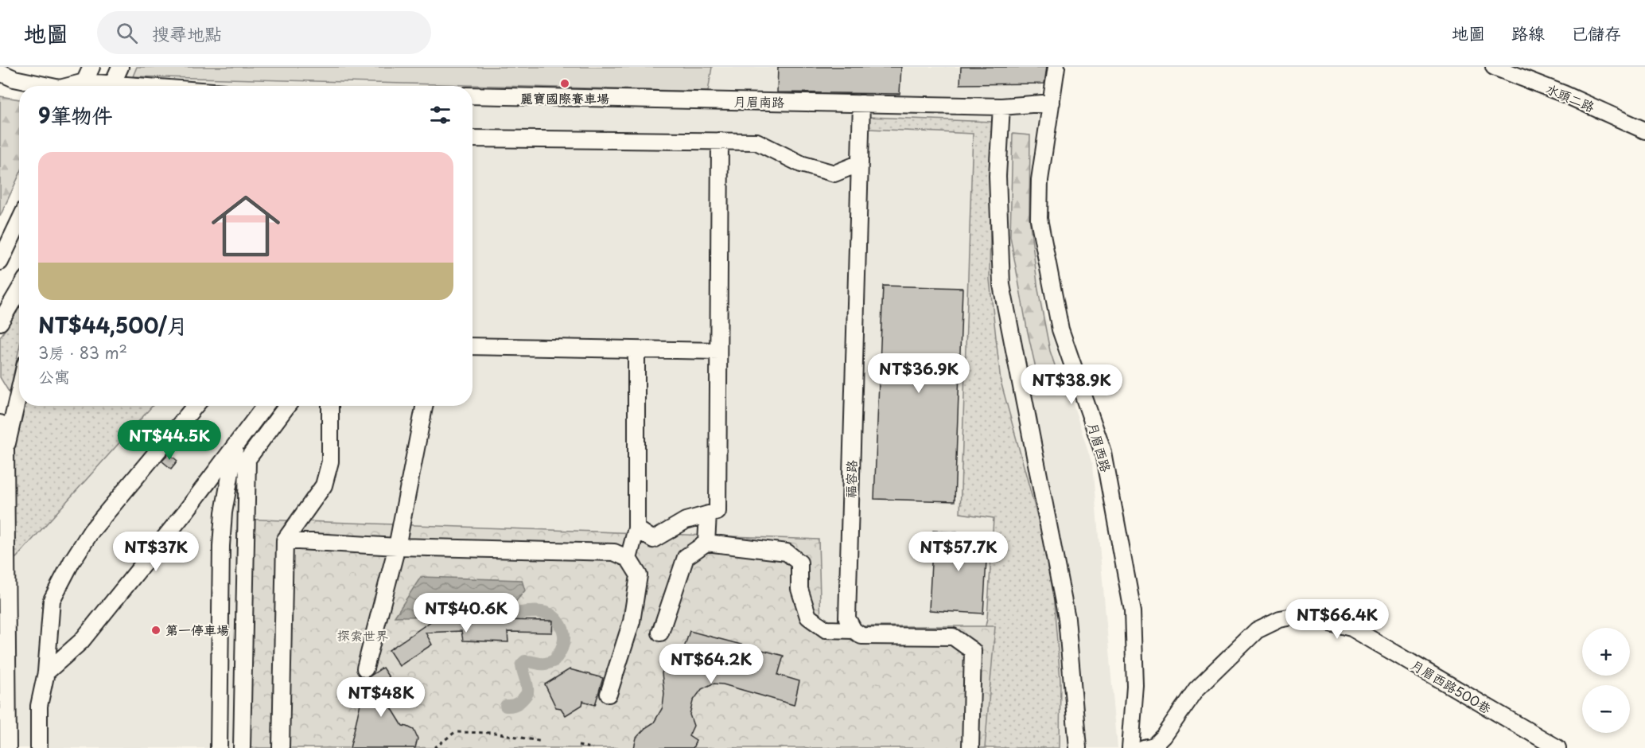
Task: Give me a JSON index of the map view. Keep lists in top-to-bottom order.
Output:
{
  "streets": {
    "street": [
      "水頭二路",
      "月眉南路",
      "月眉西路",
      "福容路",
      "月眉西路500巷"
    ]
  },
  "crossings": [
    ["月眉南路", "月眉西路"],
    ["月眉南路", "福容路"]
  ],
  "parks": ["探索世界"],
  "places": ["麗寶國際賽車場", "第一停車場"],
  "page": {
    "header": "地圖",
    "search": "搜尋地點",
    "nav": ["地圖", "路線", "已儲存"],
    "heading": "9筆物件",
    "list": [
      {
        "name": "NT$44,500/月",
        "note": "3房 · 83 m² · 公寓"
      }
    ],
    "price": [
      "NT$36.9K",
      "NT$38.9K",
      "NT$44.5K",
      "NT$37K",
      "NT$57.7K",
      "NT$40.6K",
      "NT$66.4K",
      "NT$64.2K",
      "NT$48K"
    ],
    "map_buttons": ["+", "−"]
  }
}
